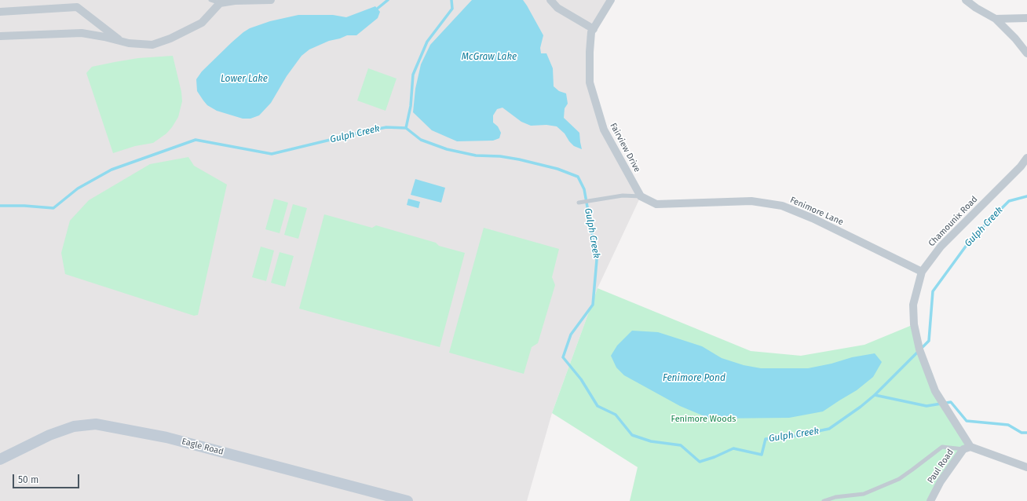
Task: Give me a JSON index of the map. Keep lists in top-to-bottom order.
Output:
{
  "streets": {
    "street": [
      "Fairview Drive",
      "Fenimore Lane",
      "Chamounix Road",
      "Eagle Road",
      "Paul Road"
    ]
  },
  "crossings": [
    ["Fairview Drive", "Fenimore Lane"],
    ["Fenimore Lane", "Chamounix Road"],
    ["Chamounix Road", "Paul Road"]
  ],
  "water": [
    "McGraw Lake",
    "Lower Lake",
    "Gulph Creek",
    "Fenimore Pond"
  ],
  "parks": ["Fenimore Woods"],
  "scale_bar": "50 m"
}
